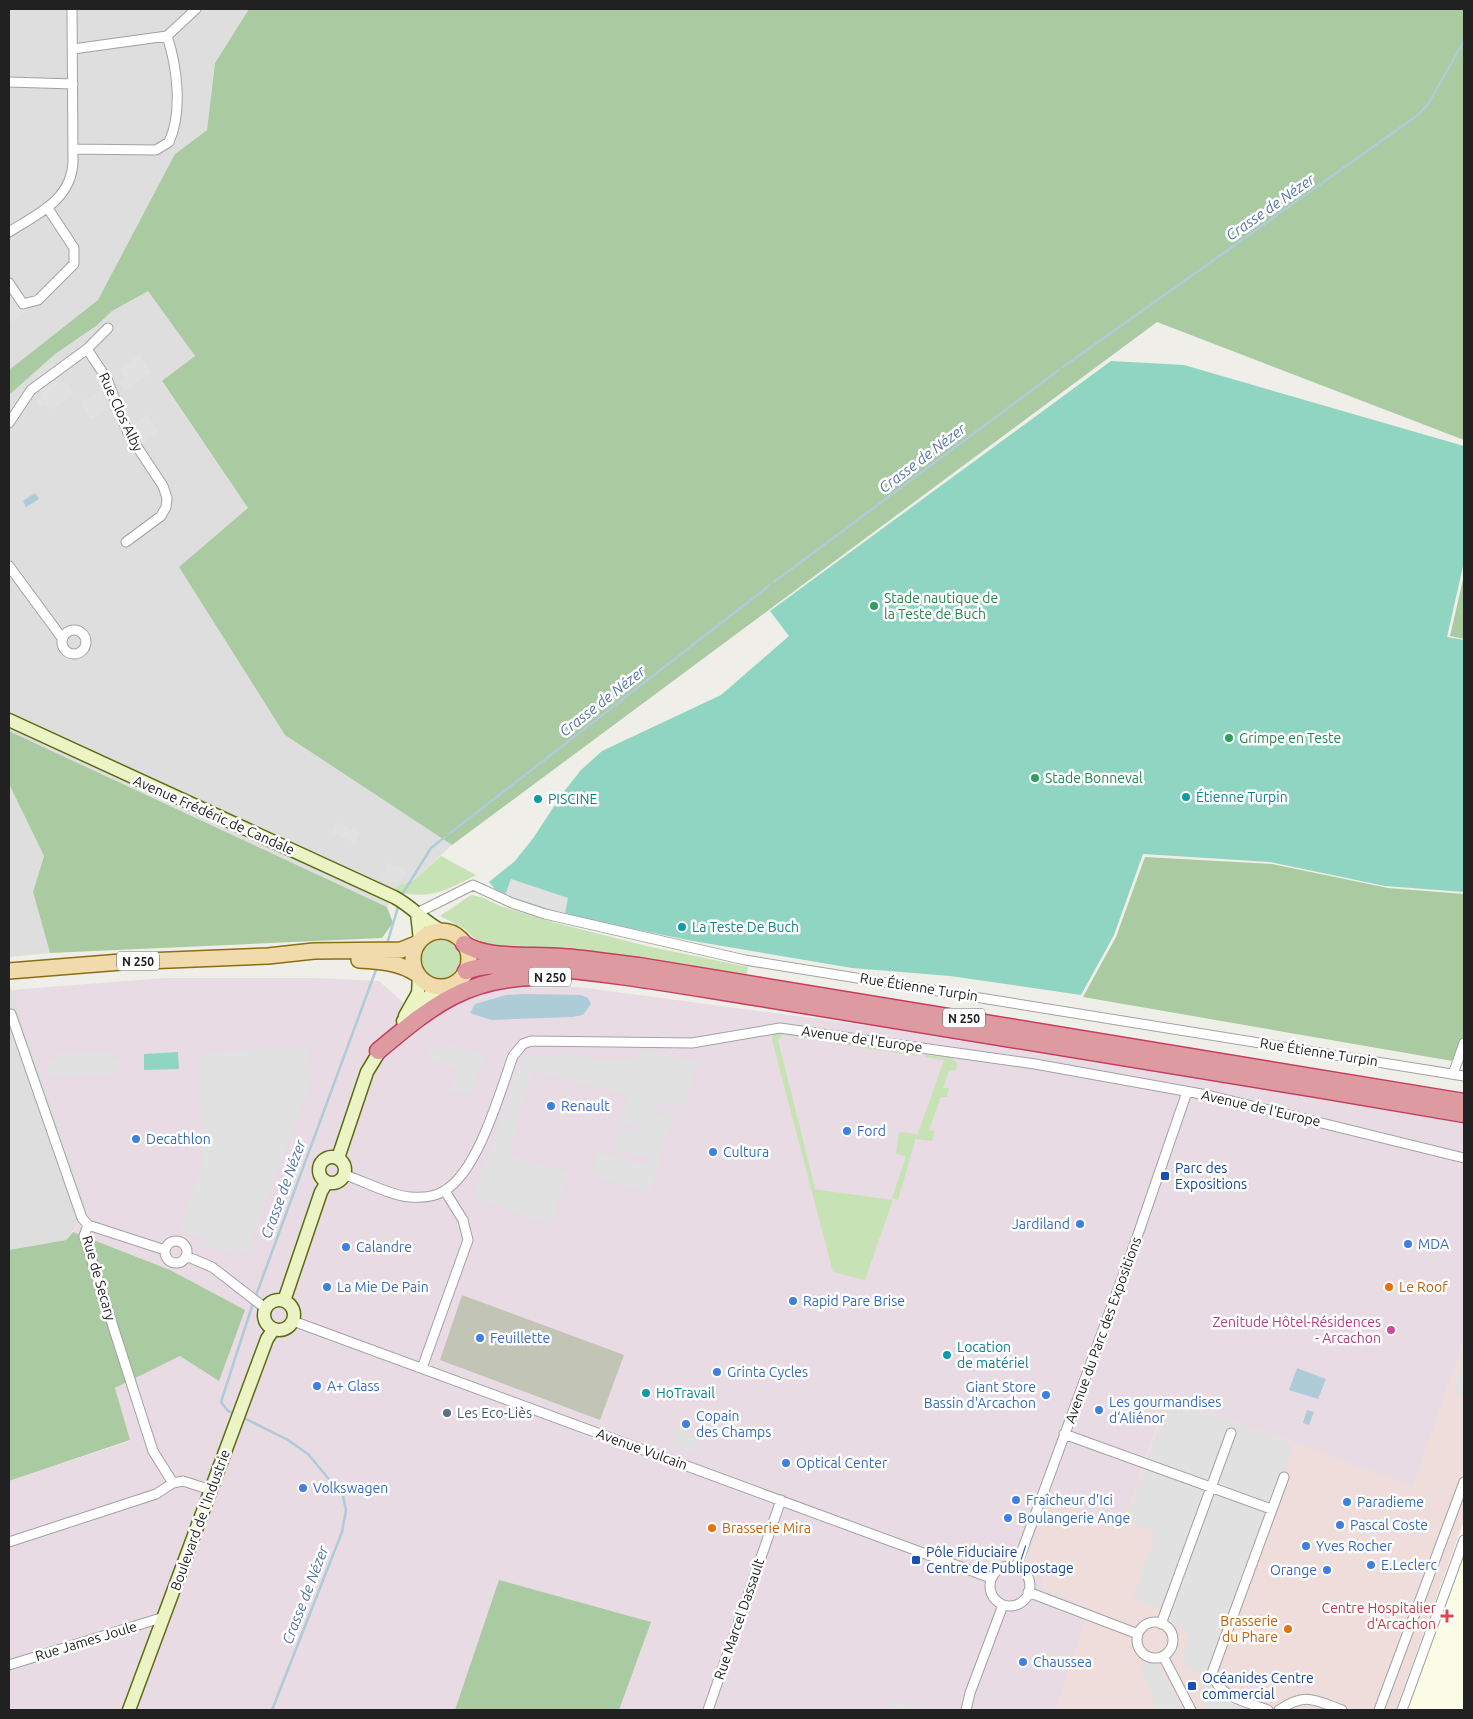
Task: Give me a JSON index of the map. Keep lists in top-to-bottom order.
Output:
{
  "streets": {
    "highway": ["N 250"],
    "street": [
      "Rue Clos Alby",
      "Avenue Frédéric de Candale",
      "Rue Étienne Turpin",
      "Avenue de l'Europe",
      "Rue de Secary",
      "Avenue du Parc des Expositions",
      "Avenue Vulcain",
      "Boulevard de l'Industrie",
      "Rue Marcel Dassault",
      "Rue James Joule"
    ]
  },
  "crossings": [
    ["Avenue Frédéric de Candale", "N 250"],
    ["Avenue Frédéric de Candale", "Rue Étienne Turpin"],
    ["Avenue de l'Europe", "Avenue du Parc des Expositions"],
    ["Avenue du Parc des Expositions", "Avenue Vulcain"],
    ["Avenue Vulcain", "Boulevard de l'Industrie"],
    ["Avenue Vulcain", "Rue Marcel Dassault"],
    ["Boulevard de l'Industrie", "Rue James Joule"]
  ],
  "water": ["Crasse de Nézer"],
  "places": {
    "other": [
      "Stade nautique de la Teste de Buch",
      "Grimpe en Teste",
      "Stade Bonneval",
      "Étienne Turpin",
      "PISCINE",
      "La Teste De Buch",
      "Renault",
      "Ford",
      "Decathlon",
      "Cultura",
      "Jardiland",
      "MDA",
      "Calandre",
      "La Mie De Pain",
      "Le Roof",
      "Rapid Pare Brise",
      "Zenitude Hôtel-Résidences - Arcachon",
      "Feuillette",
      "Location de matériel",
      "Grinta Cycles",
      "A+ Glass",
      "HoTravail",
      "Giant Store Bassin d'Arcachon",
      "Les gourmandises d‘Aliénor",
      "Les Eco-Liès",
      "Copain des Champs",
      "Optical Center",
      "Volkswagen",
      "Fraîcheur d'Ici",
      "Paradieme",
      "Boulangerie Ange",
      "Pascal Coste",
      "Brasserie Mira",
      "Yves Rocher",
      "E.Leclerc",
      "Orange",
      "Brasserie du Phare",
      "Chaussea"
    ],
    "transit": ["Parc des Expositions", "Pôle Fiduciaire / Centre de Publipostage", "Océanides Centre commercial"],
    "health": ["Centre Hospitalier d‘Arcachon"]
  }
}
